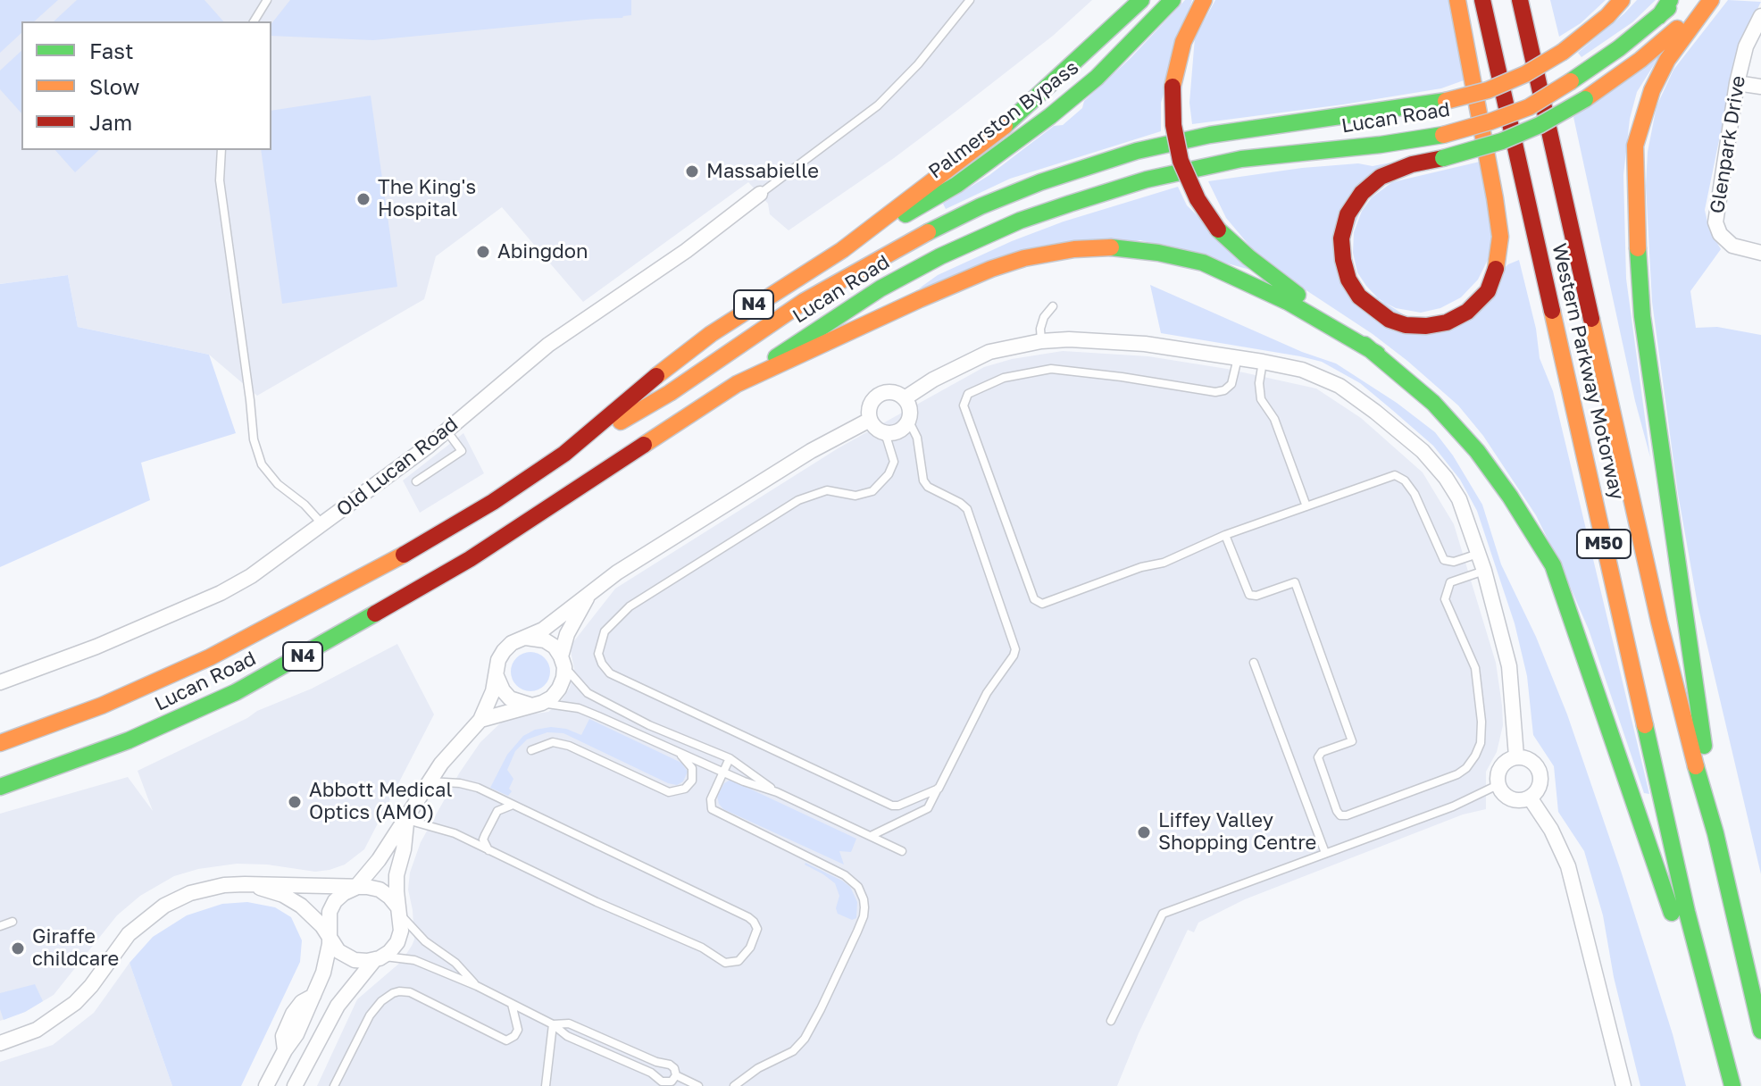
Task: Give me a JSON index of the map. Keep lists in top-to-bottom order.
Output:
{
  "streets": {
    "main road": [
      "Lucan Road",
      "Palmerston Bypass",
      "N4",
      "Western Parkway Motorway",
      "M50"
    ],
    "street": ["Glenpark Drive", "Old Lucan Road"]
  },
  "crossings": [
    ["Lucan Road", "Palmerston Bypass"]
  ],
  "places": [
    "Massabielle",
    "The King's Hospital",
    "Abingdon",
    "Abbott Medical Optics (AMO)",
    "Liffey Valley Shopping Centre",
    "Giraffe childcare"
  ],
  "legend": ["Fast", "Slow", "Jam"]
}
